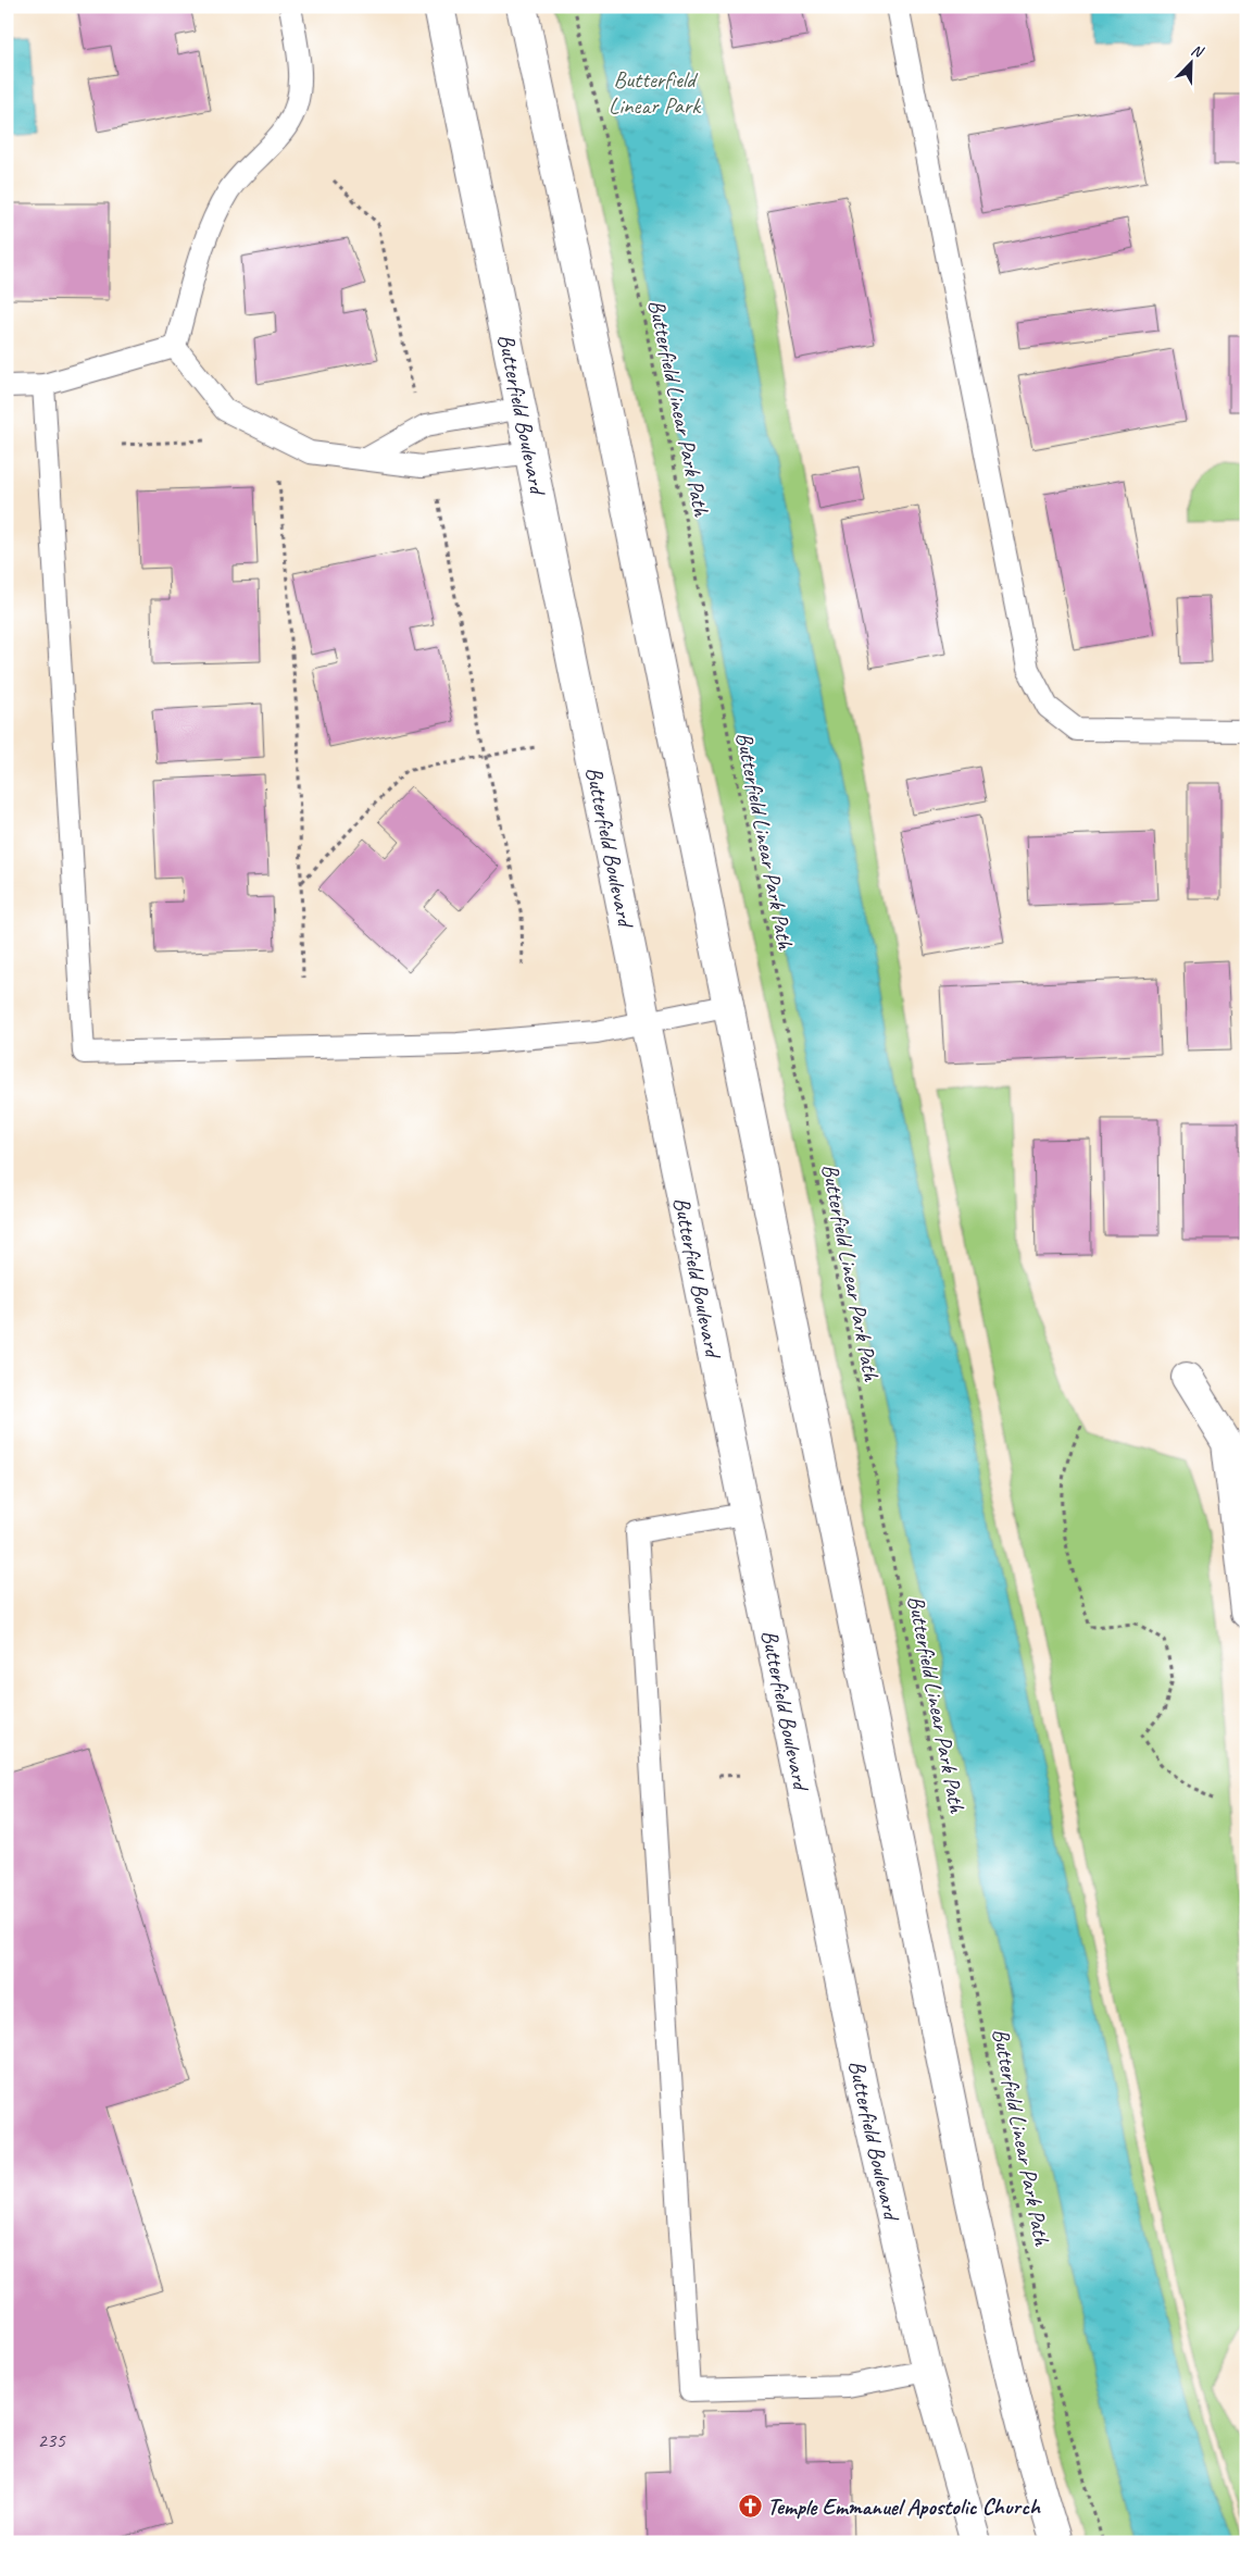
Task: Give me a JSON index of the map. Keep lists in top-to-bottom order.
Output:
{
  "streets": {
    "main road": ["Butterfield Boulevard"],
    "path": ["Butterfield Linear Park Path"]
  },
  "parks": ["Butterfield Linear Park"],
  "places": {
    "church": ["Temple Emmanuel Apostolic Church"]
  },
  "house_numbers": ["235"],
  "north": "top right"
}
